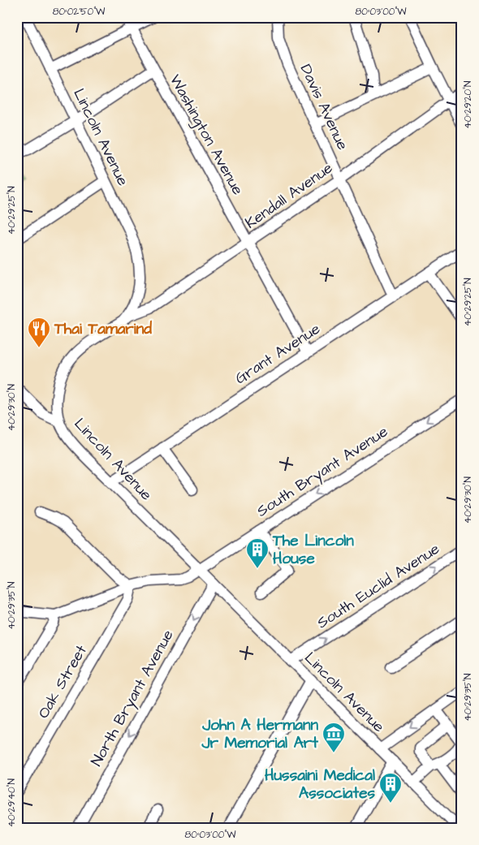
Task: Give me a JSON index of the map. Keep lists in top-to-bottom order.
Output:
{
  "streets": {
    "street": [
      "Davis Avenue",
      "Washington Avenue",
      "Lincoln Avenue",
      "Kendall Avenue",
      "Grant Avenue",
      "South Bryant Avenue",
      "South Euclid Avenue",
      "Oak Street",
      "North Bryant Avenue"
    ]
  },
  "crossings": [
    ["Davis Avenue", "Kendall Avenue"],
    ["Davis Avenue", "Grant Avenue"],
    ["Washington Avenue", "Kendall Avenue"],
    ["Washington Avenue", "Grant Avenue"],
    ["Lincoln Avenue", "Kendall Avenue"],
    ["Lincoln Avenue", "Grant Avenue"],
    ["Lincoln Avenue", "South Bryant Avenue"],
    ["Lincoln Avenue", "South Euclid Avenue"],
    ["Lincoln Avenue", "North Bryant Avenue"],
    ["South Bryant Avenue", "Oak Street"]
  ],
  "one_way": ["South Bryant Avenue", "North Bryant Avenue"],
  "places": {
    "restaurant": ["Thai Tamarind"],
    "building": ["The Lincoln House", "Hussaini Medical Associates"],
    "museum": ["John A Hermann Jr Memorial Art"]
  },
  "coordinates": [
    "80°02'50\"W",
    "80°03'00\"W",
    "40°29'20\"N",
    "40°29'25\"N",
    "40°29'30\"N",
    "40°29'35\"N",
    "40°29'40\"N"
  ]
}
